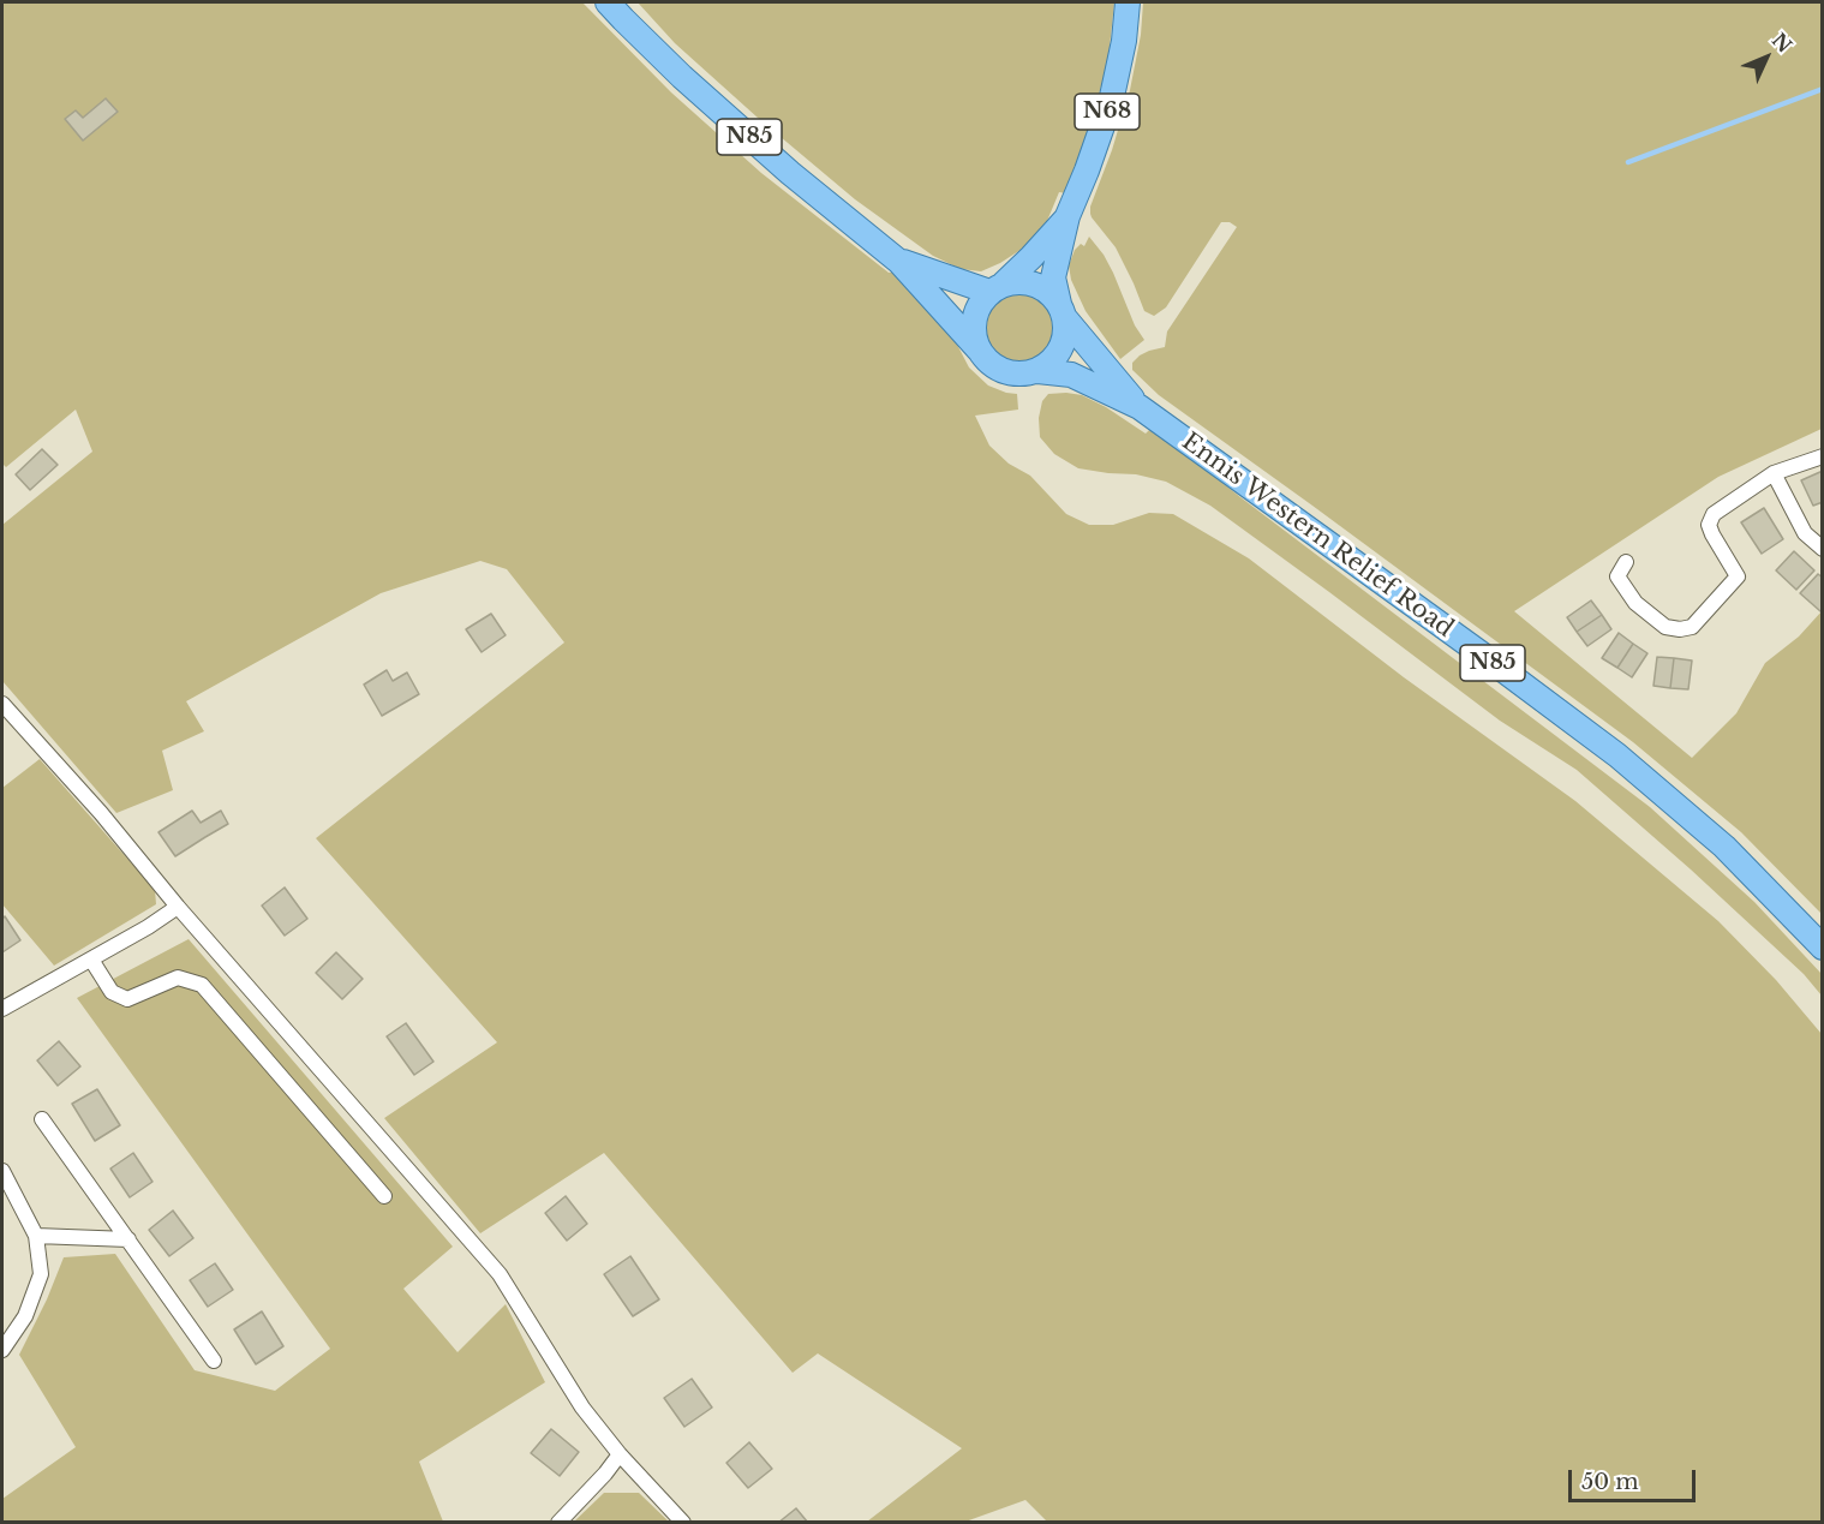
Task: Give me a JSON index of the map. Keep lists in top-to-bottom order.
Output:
{
  "streets": {
    "main road": ["N68", "N85", "Ennis Western Relief Road"]
  },
  "crossings": [
    ["N68", "N85"],
    ["N68", "Ennis Western Relief Road"],
    ["N85", "Ennis Western Relief Road"]
  ],
  "scale_bar": "50 m",
  "north": "top right"
}
